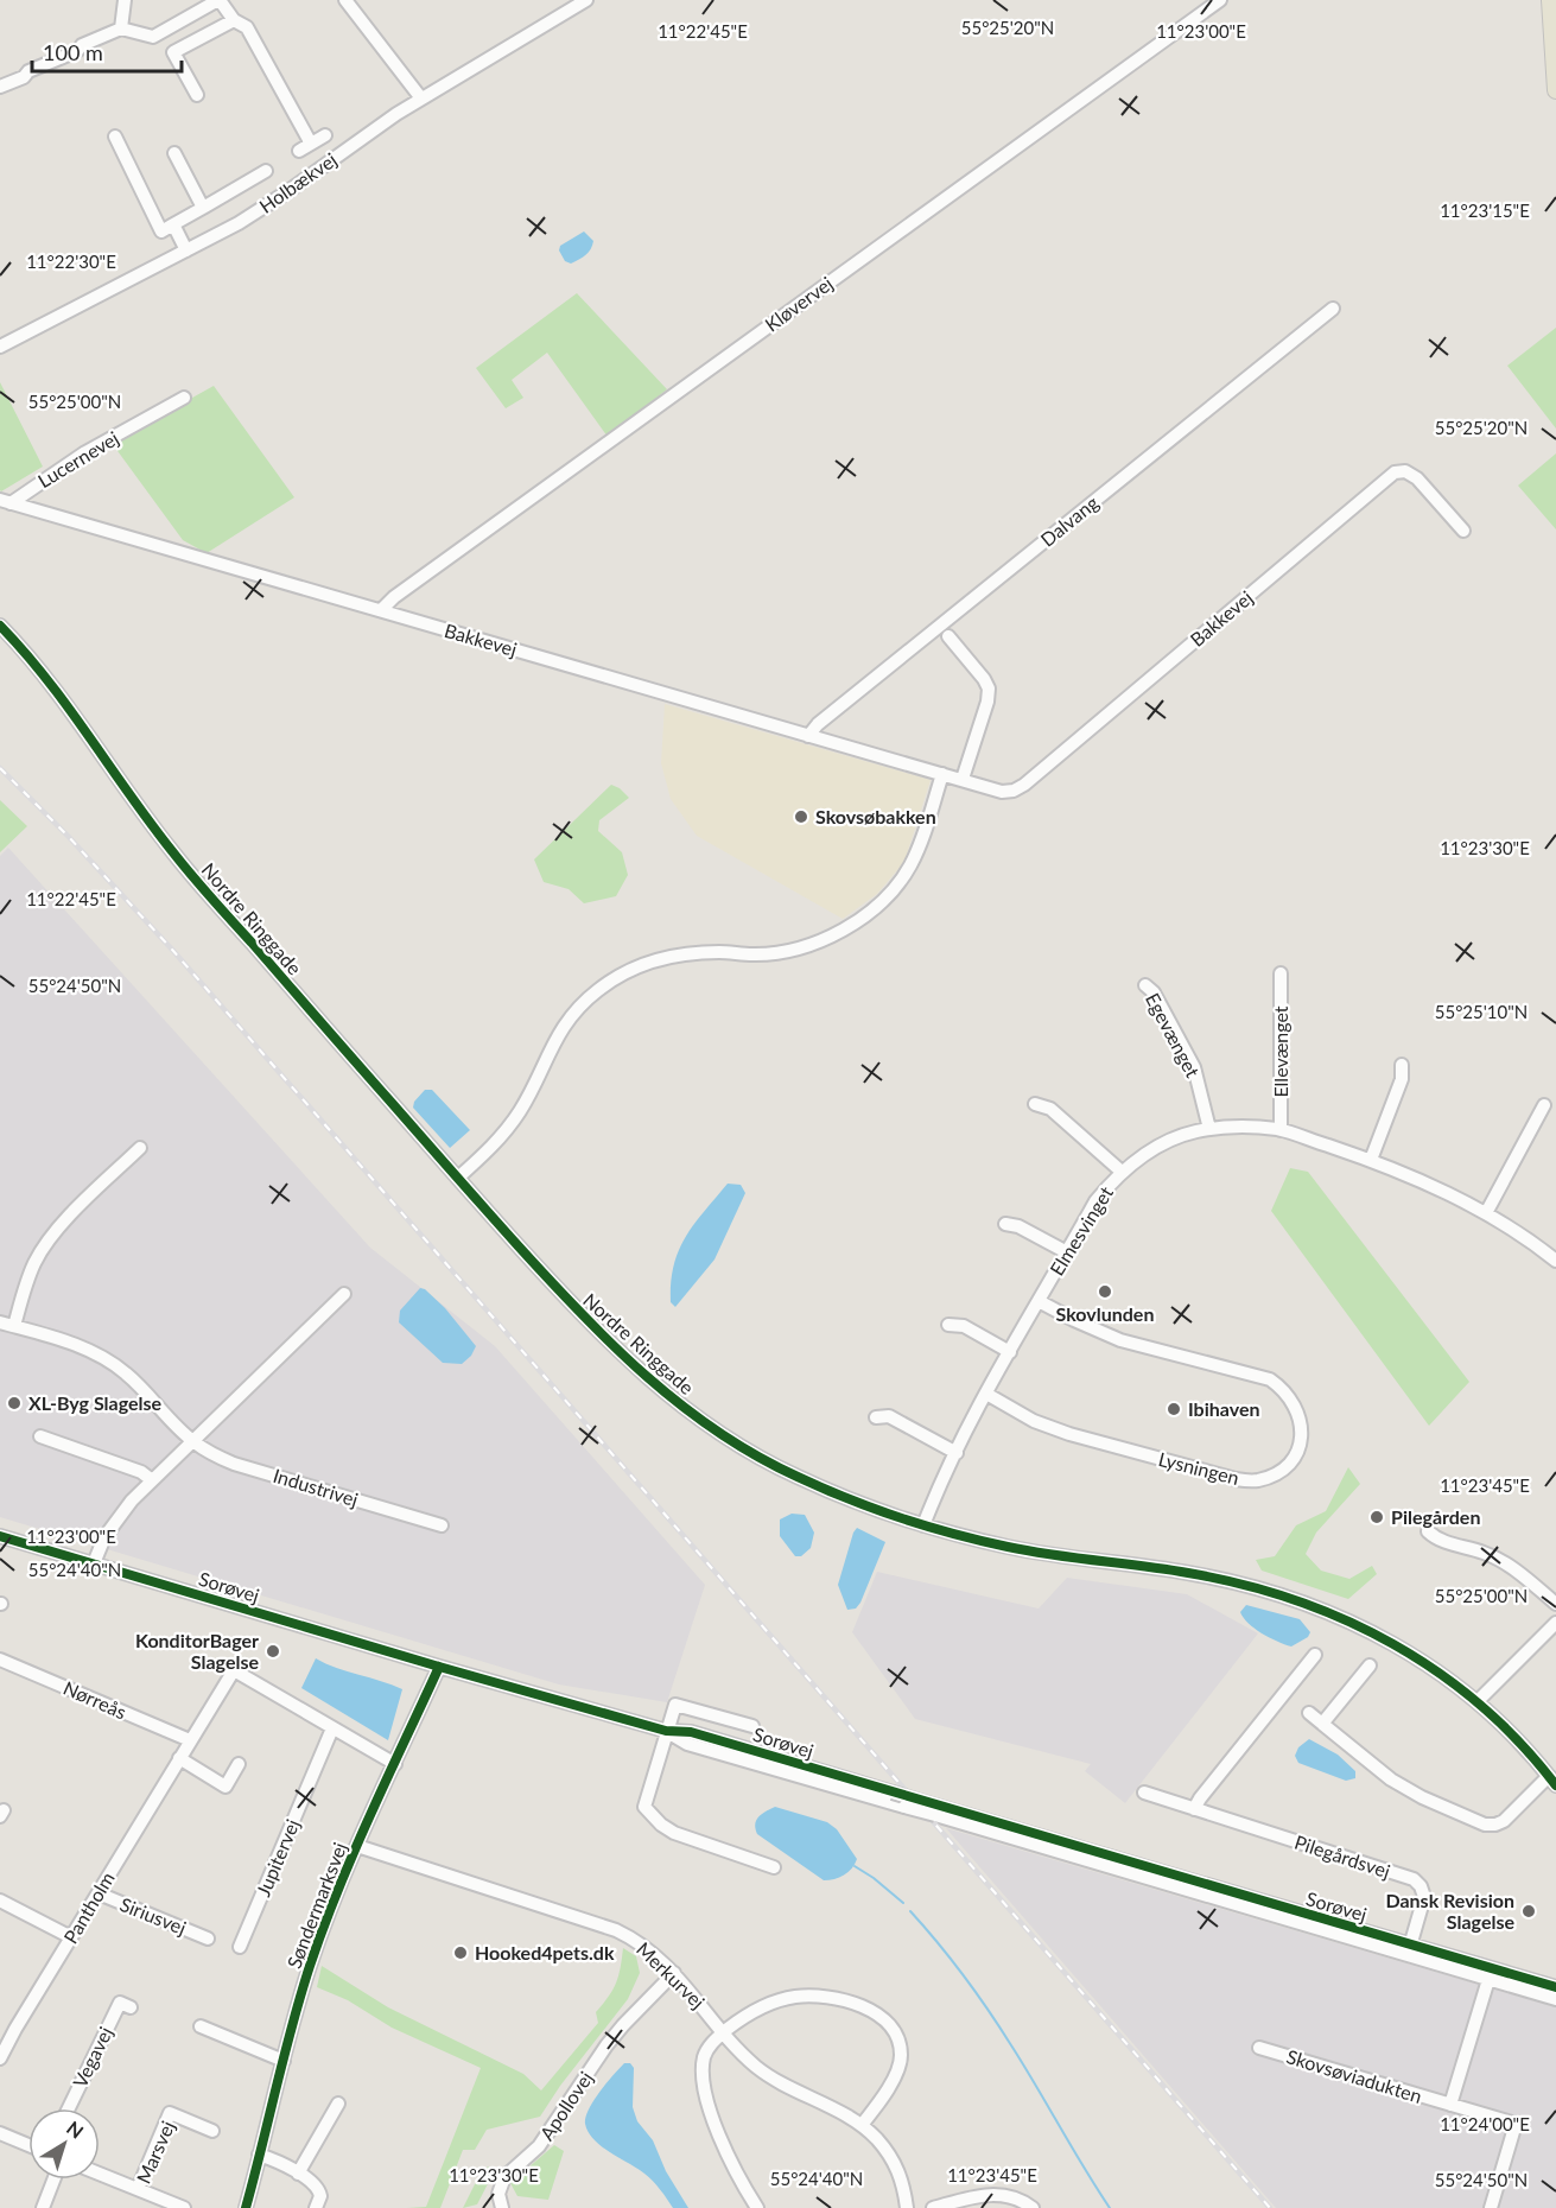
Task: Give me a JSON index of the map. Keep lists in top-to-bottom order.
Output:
{
  "streets": {
    "street": [
      "Holbækvej",
      "Kløvervej",
      "Lucernevej",
      "Dalvang",
      "Bakkevej",
      "Nordre Ringgade",
      "Egevænget",
      "Ellevænget",
      "Elmesvinget",
      "Lysningen",
      "Industrivej",
      "Sorøvej",
      "Nørreås",
      "Pilegårdsvej",
      "Jupitervej",
      "Søndermarksvej",
      "Pantholm",
      "Siriusvej",
      "Merkurvej",
      "Vegavej",
      "Skovsøviadukten",
      "Apollovej",
      "Marsvej"
    ]
  },
  "crossings": [
    ["Kløvervej", "Bakkevej"],
    ["Lucernevej", "Bakkevej"],
    ["Dalvang", "Bakkevej"],
    ["Nordre Ringgade", "Elmesvinget"],
    ["Egevænget", "Elmesvinget"],
    ["Ellevænget", "Elmesvinget"],
    ["Elmesvinget", "Lysningen"],
    ["Sorøvej", "Pilegårdsvej"],
    ["Sorøvej", "Søndermarksvej"],
    ["Nørreås", "Pantholm"],
    ["Jupitervej", "Pantholm"],
    ["Søndermarksvej", "Pantholm"],
    ["Søndermarksvej", "Merkurvej"],
    ["Pantholm", "Siriusvej"],
    ["Merkurvej", "Apollovej"]
  ],
  "places": [
    "Skovsøbakken",
    "Skovlunden",
    "XL-Byg Slagelse",
    "Ibihaven",
    "Pilegården",
    "KonditorBager Slagelse",
    "Dansk Revision Slagelse",
    "Hooked4pets.dk"
  ],
  "scale_bar": "100 m",
  "north": "top right",
  "coordinates": [
    "55°25'20\"N",
    "11°22'45\"E",
    "11°23'00\"E",
    "11°23'15\"E",
    "11°22'30\"E",
    "55°25'00\"N",
    "11°23'30\"E",
    "55°24'50\"N",
    "55°25'10\"N",
    "11°23'45\"E",
    "55°24'40\"N",
    "11°24'00\"E"
  ]
}
